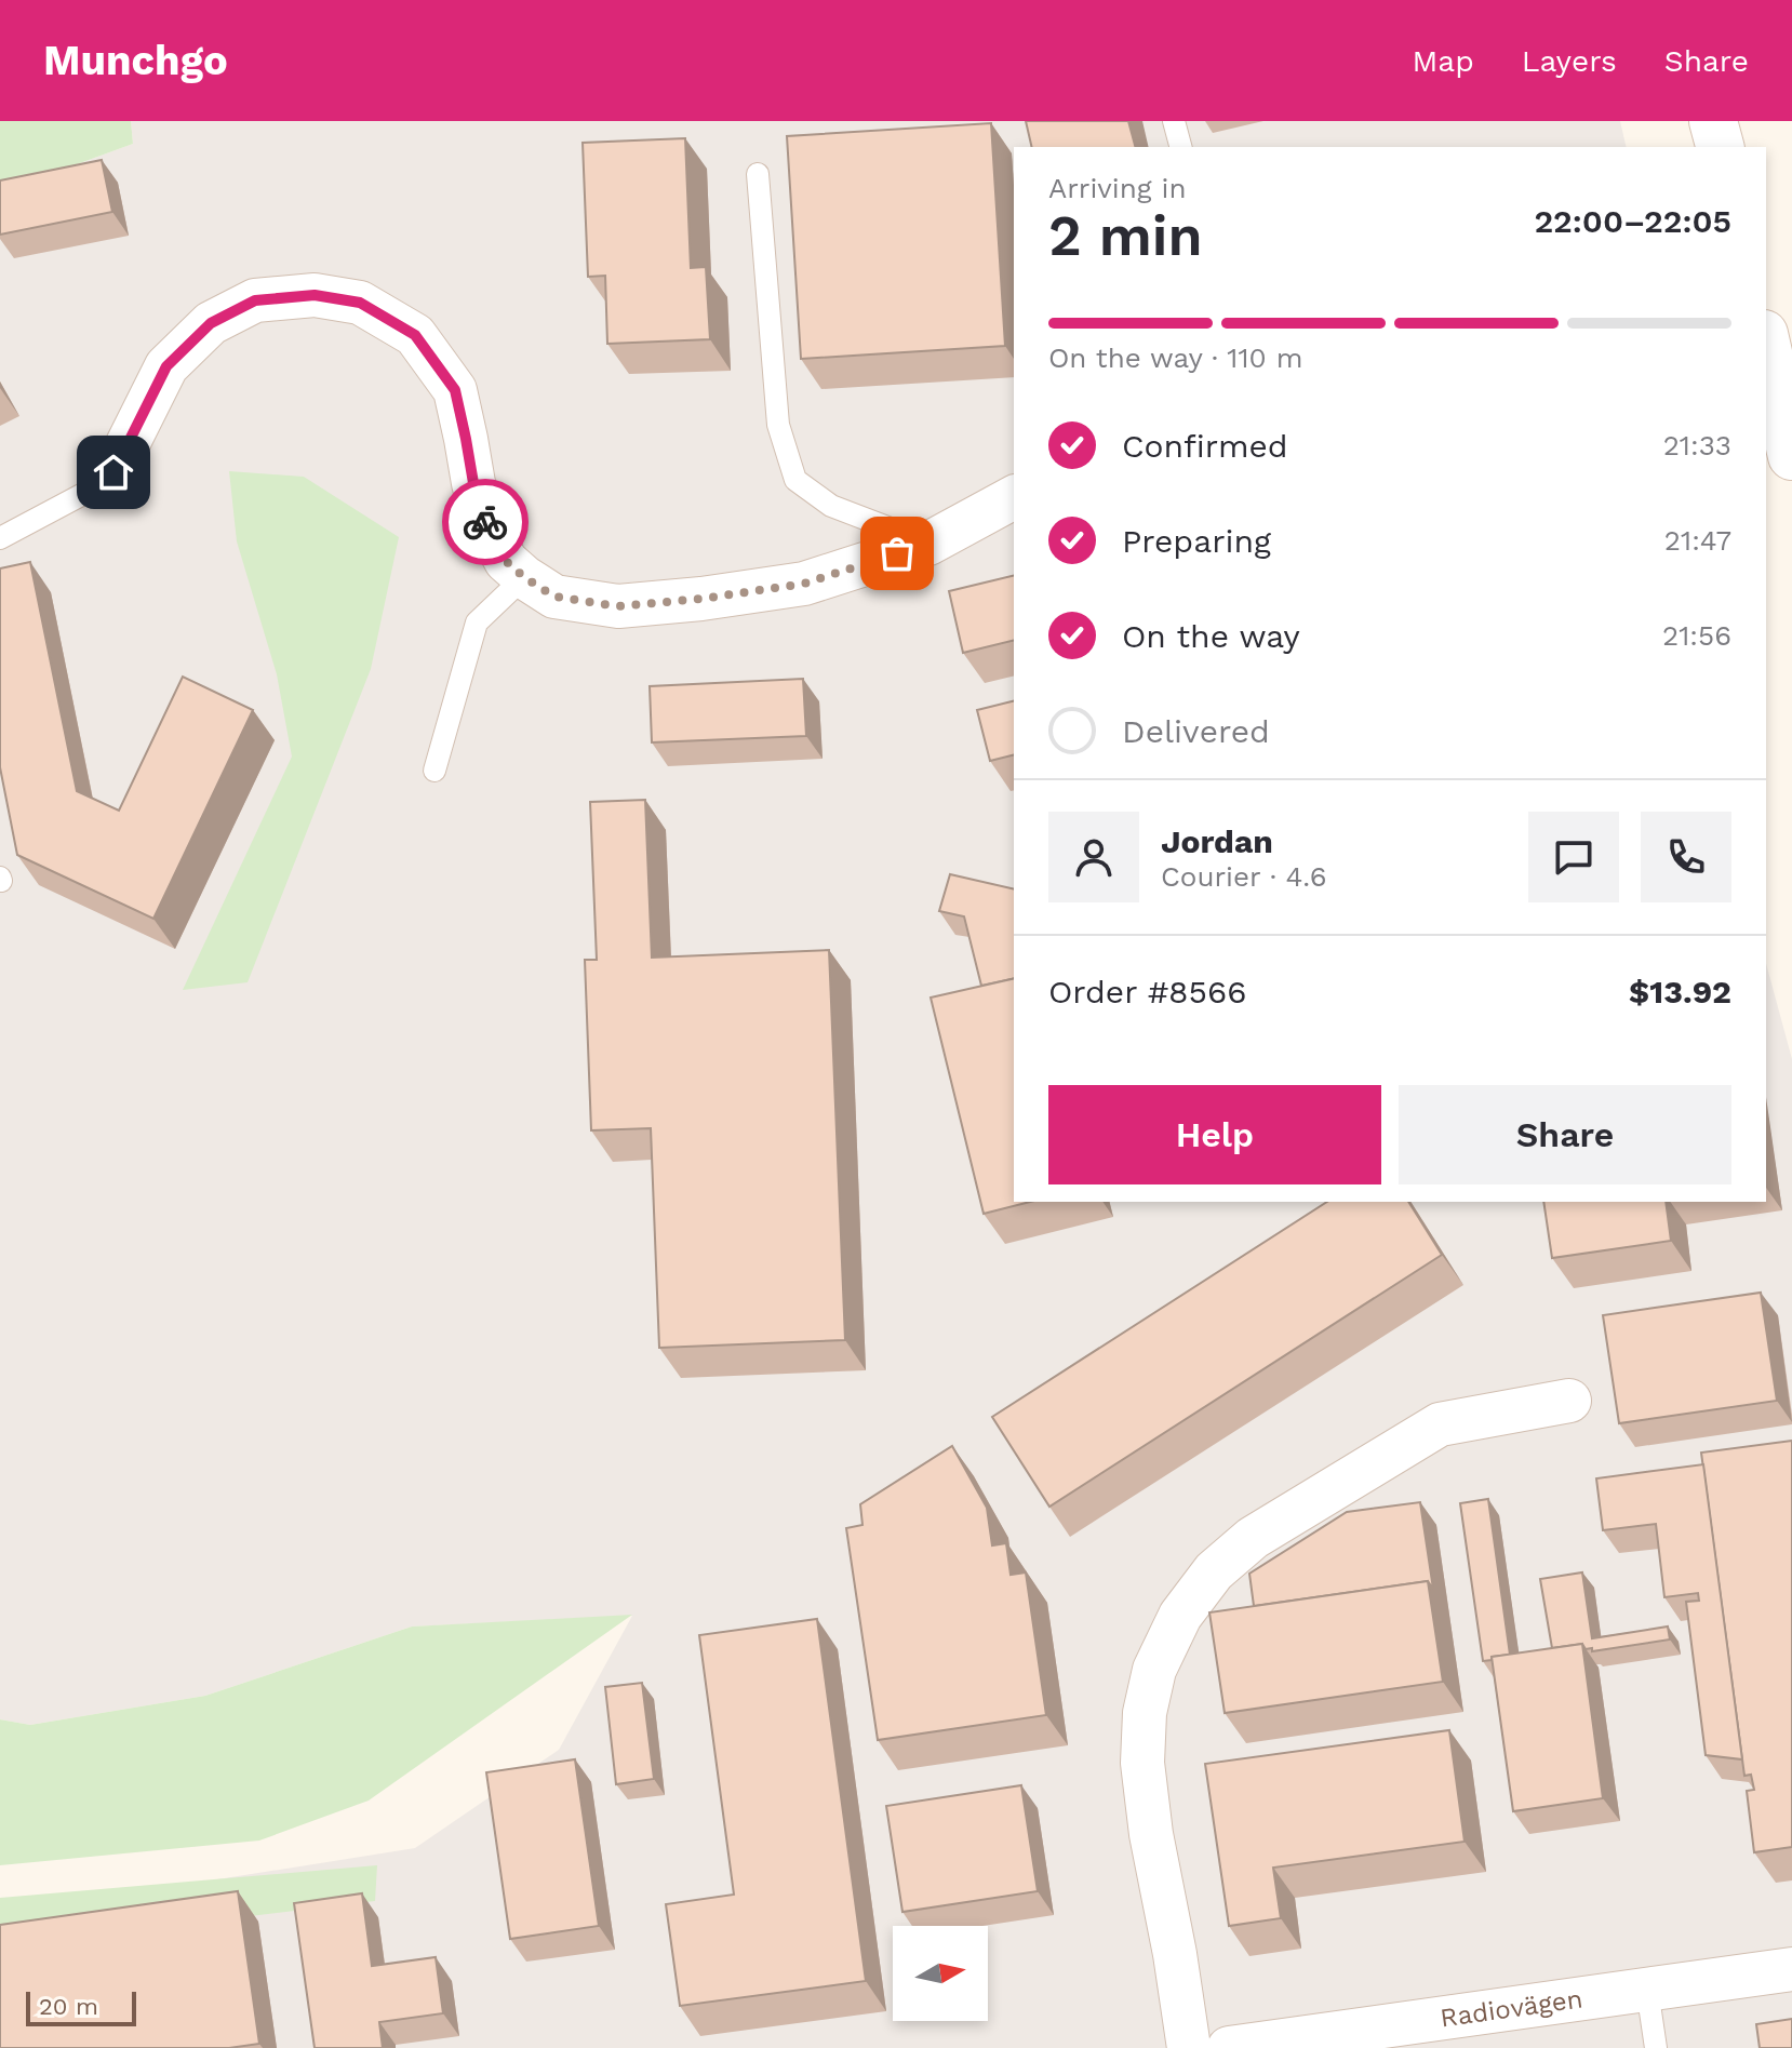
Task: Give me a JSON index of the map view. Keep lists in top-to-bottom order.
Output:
{
  "streets": {
    "street": ["Radiovägen"]
  },
  "scale_bar": "20 m",
  "north": "right",
  "page": {
    "header": "Munchgo",
    "nav": ["Map", "Layers", "Share"],
    "heading": ["2 min", "Arriving in", "22:00–22:05"],
    "panel": [
      "Jordan",
      "Courier · 4.6",
      "Order #8566",
      "$13.92"
    ],
    "bar": "On the way · 110 m",
    "list": [
      ["Confirmed", "21:33"],
      ["Preparing", "21:47"],
      ["On the way", "21:56"],
      "Delivered"
    ],
    "buttons": ["Help", "Share"],
    "scale": "20 m"
  }
}
